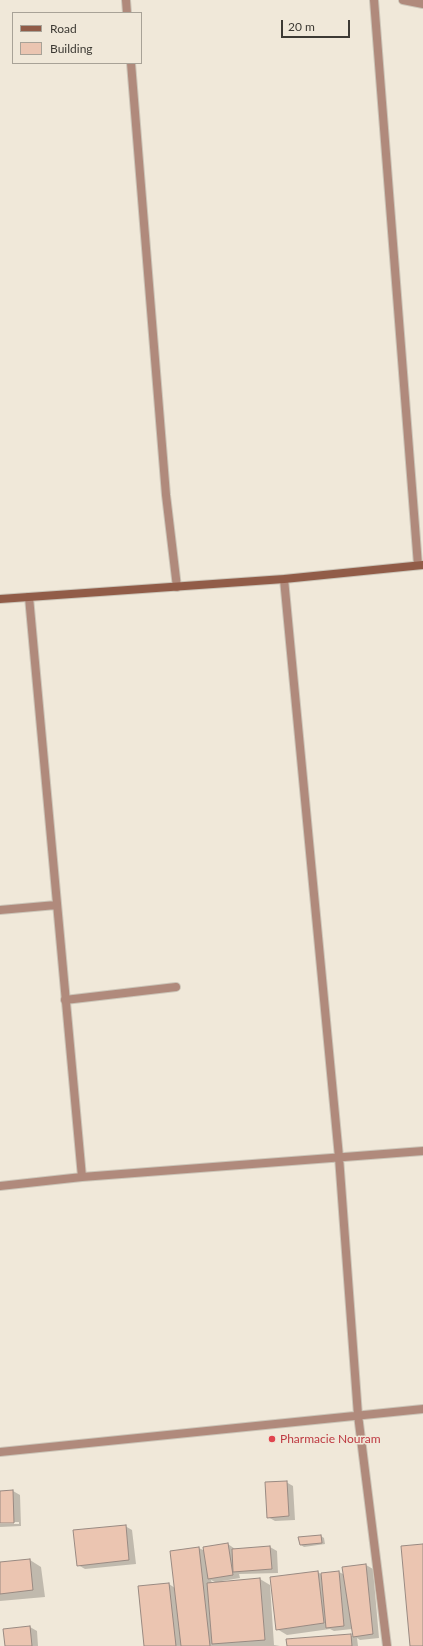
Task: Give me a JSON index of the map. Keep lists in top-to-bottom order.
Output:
{
  "places": ["Pharmacie Nouram"],
  "legend": ["Road", "Building"],
  "scale_bar": "20 m"
}
